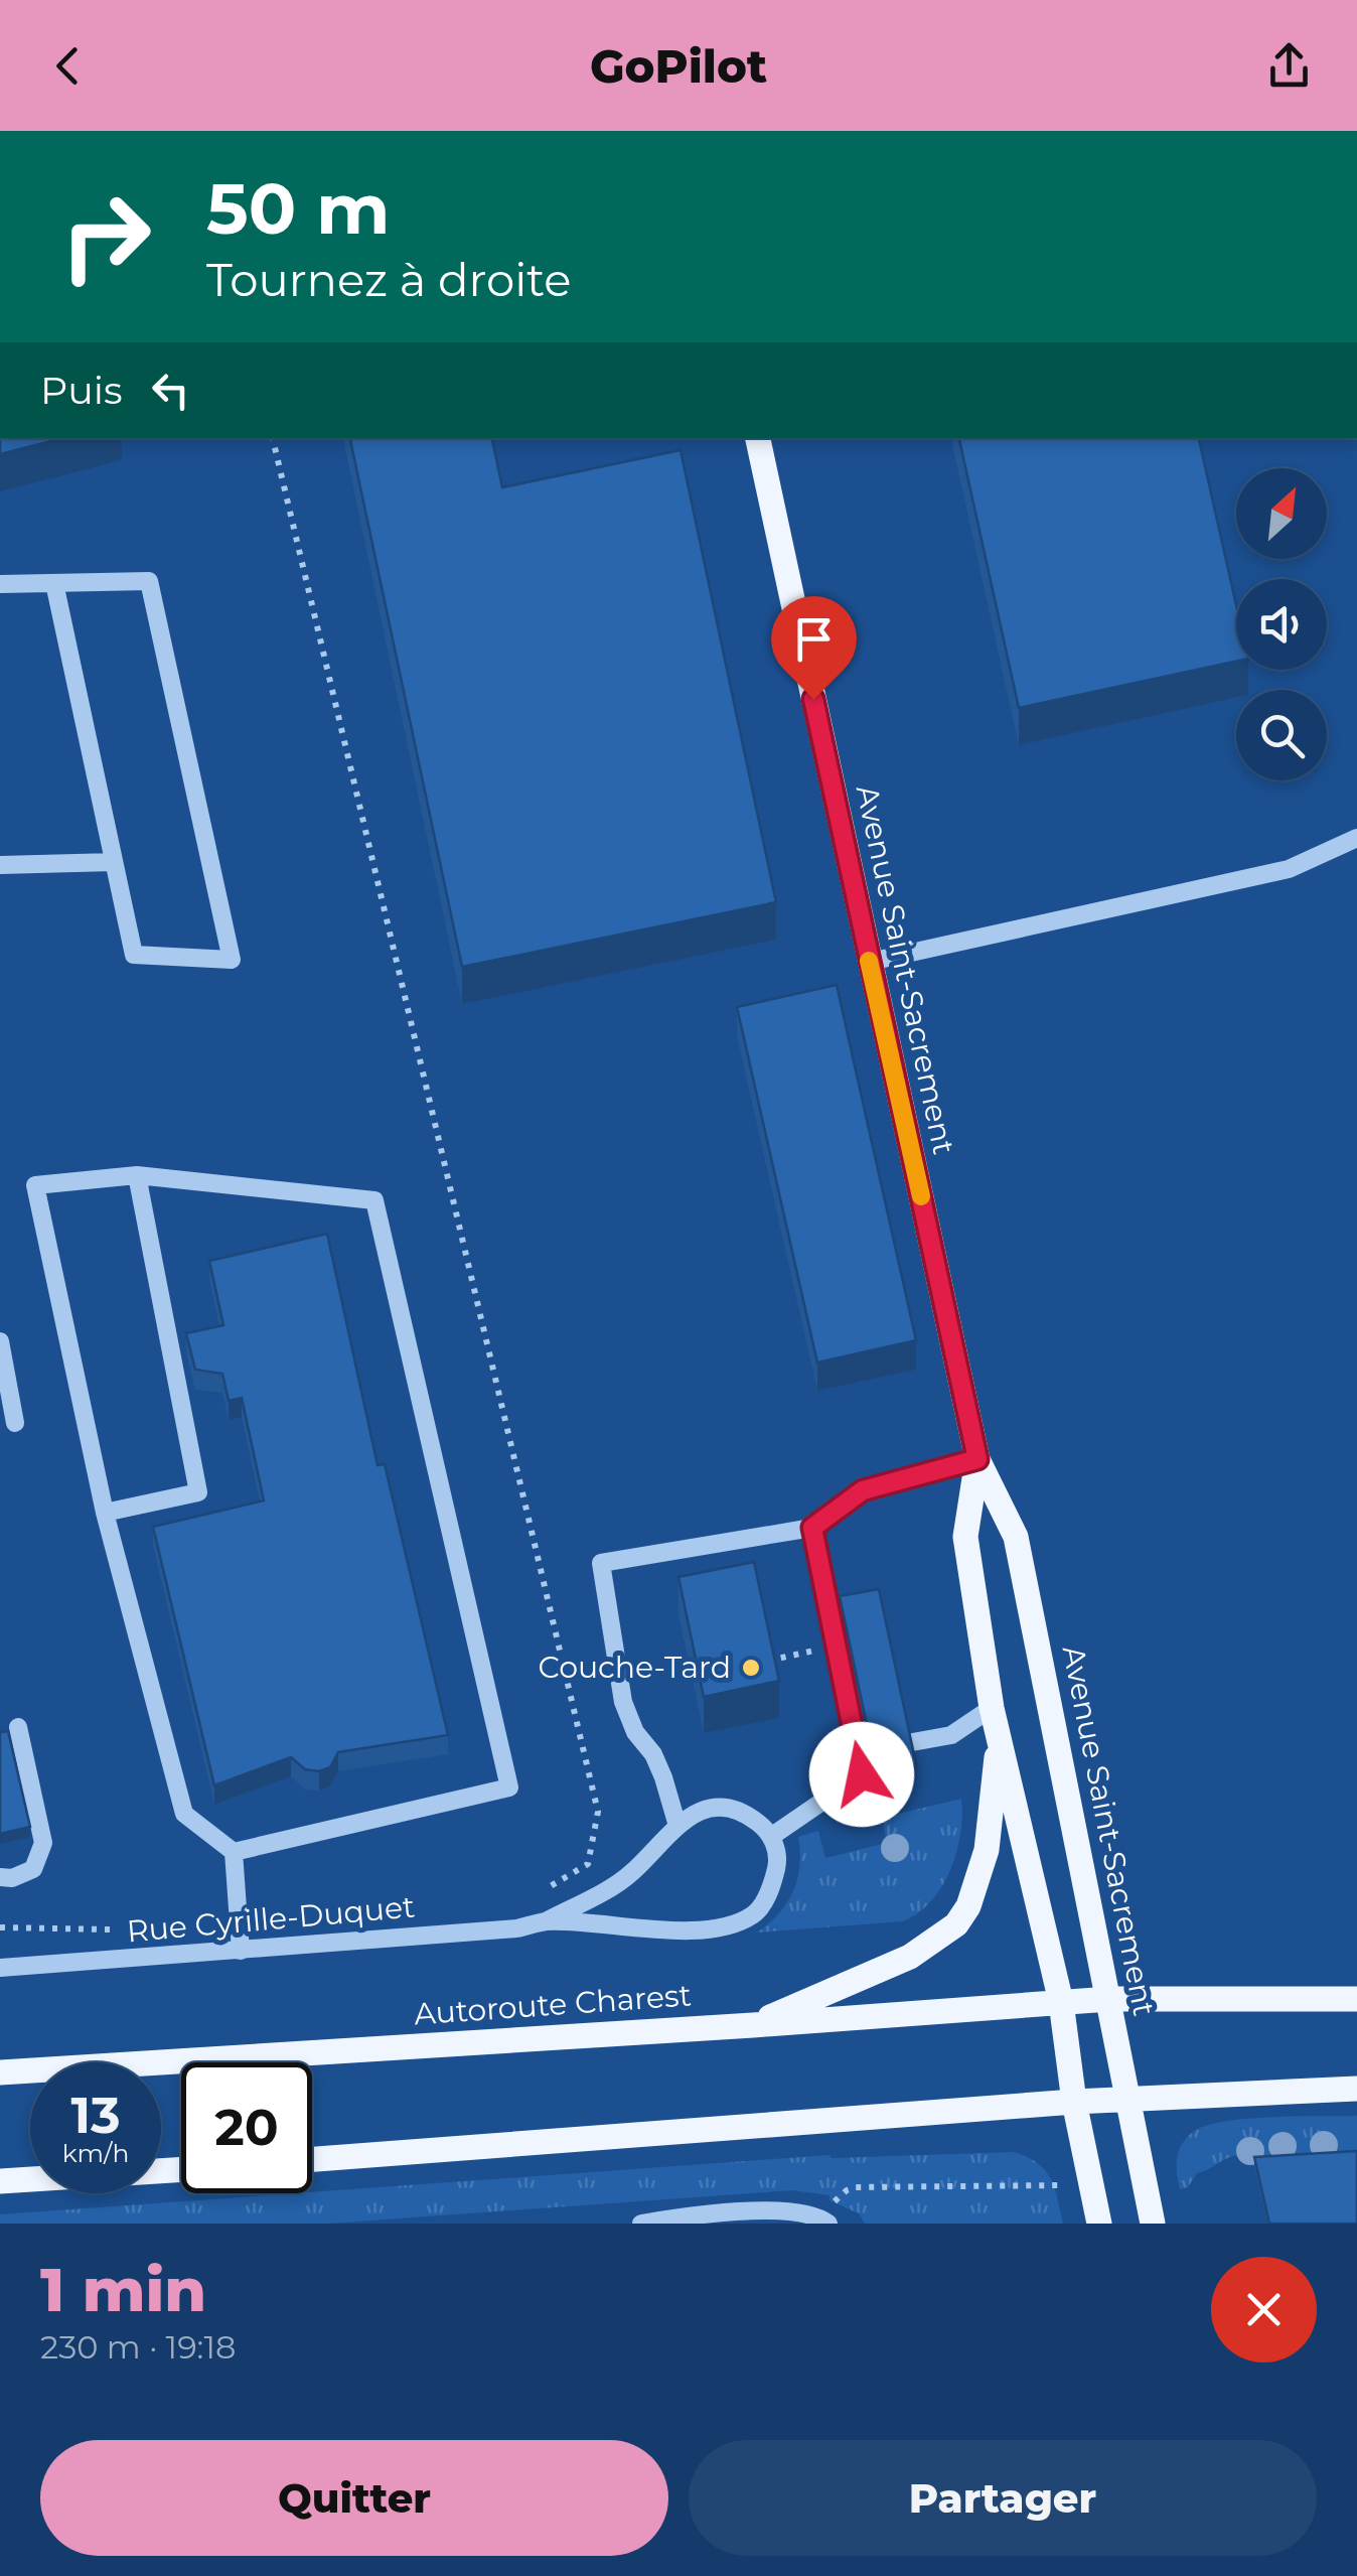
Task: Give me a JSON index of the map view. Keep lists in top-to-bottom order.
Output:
{
  "streets": {
    "main road": ["Avenue Saint-Sacrement", "Autoroute Charest"],
    "street": ["Rue Cyrille-Duquet"]
  },
  "crossings": [
    ["Avenue Saint-Sacrement", "Autoroute Charest"]
  ],
  "places": ["Couche-Tard"],
  "north": "top right",
  "page": {
    "header": "GoPilot",
    "turn": ["50 m", "Tournez à droite"],
    "then": "Puis",
    "speed": "13 km/h",
    "limit": "20",
    "heading": ["1 min", "230 m · 19:18"],
    "buttons": ["Quitter", "Partager"]
  }
}
